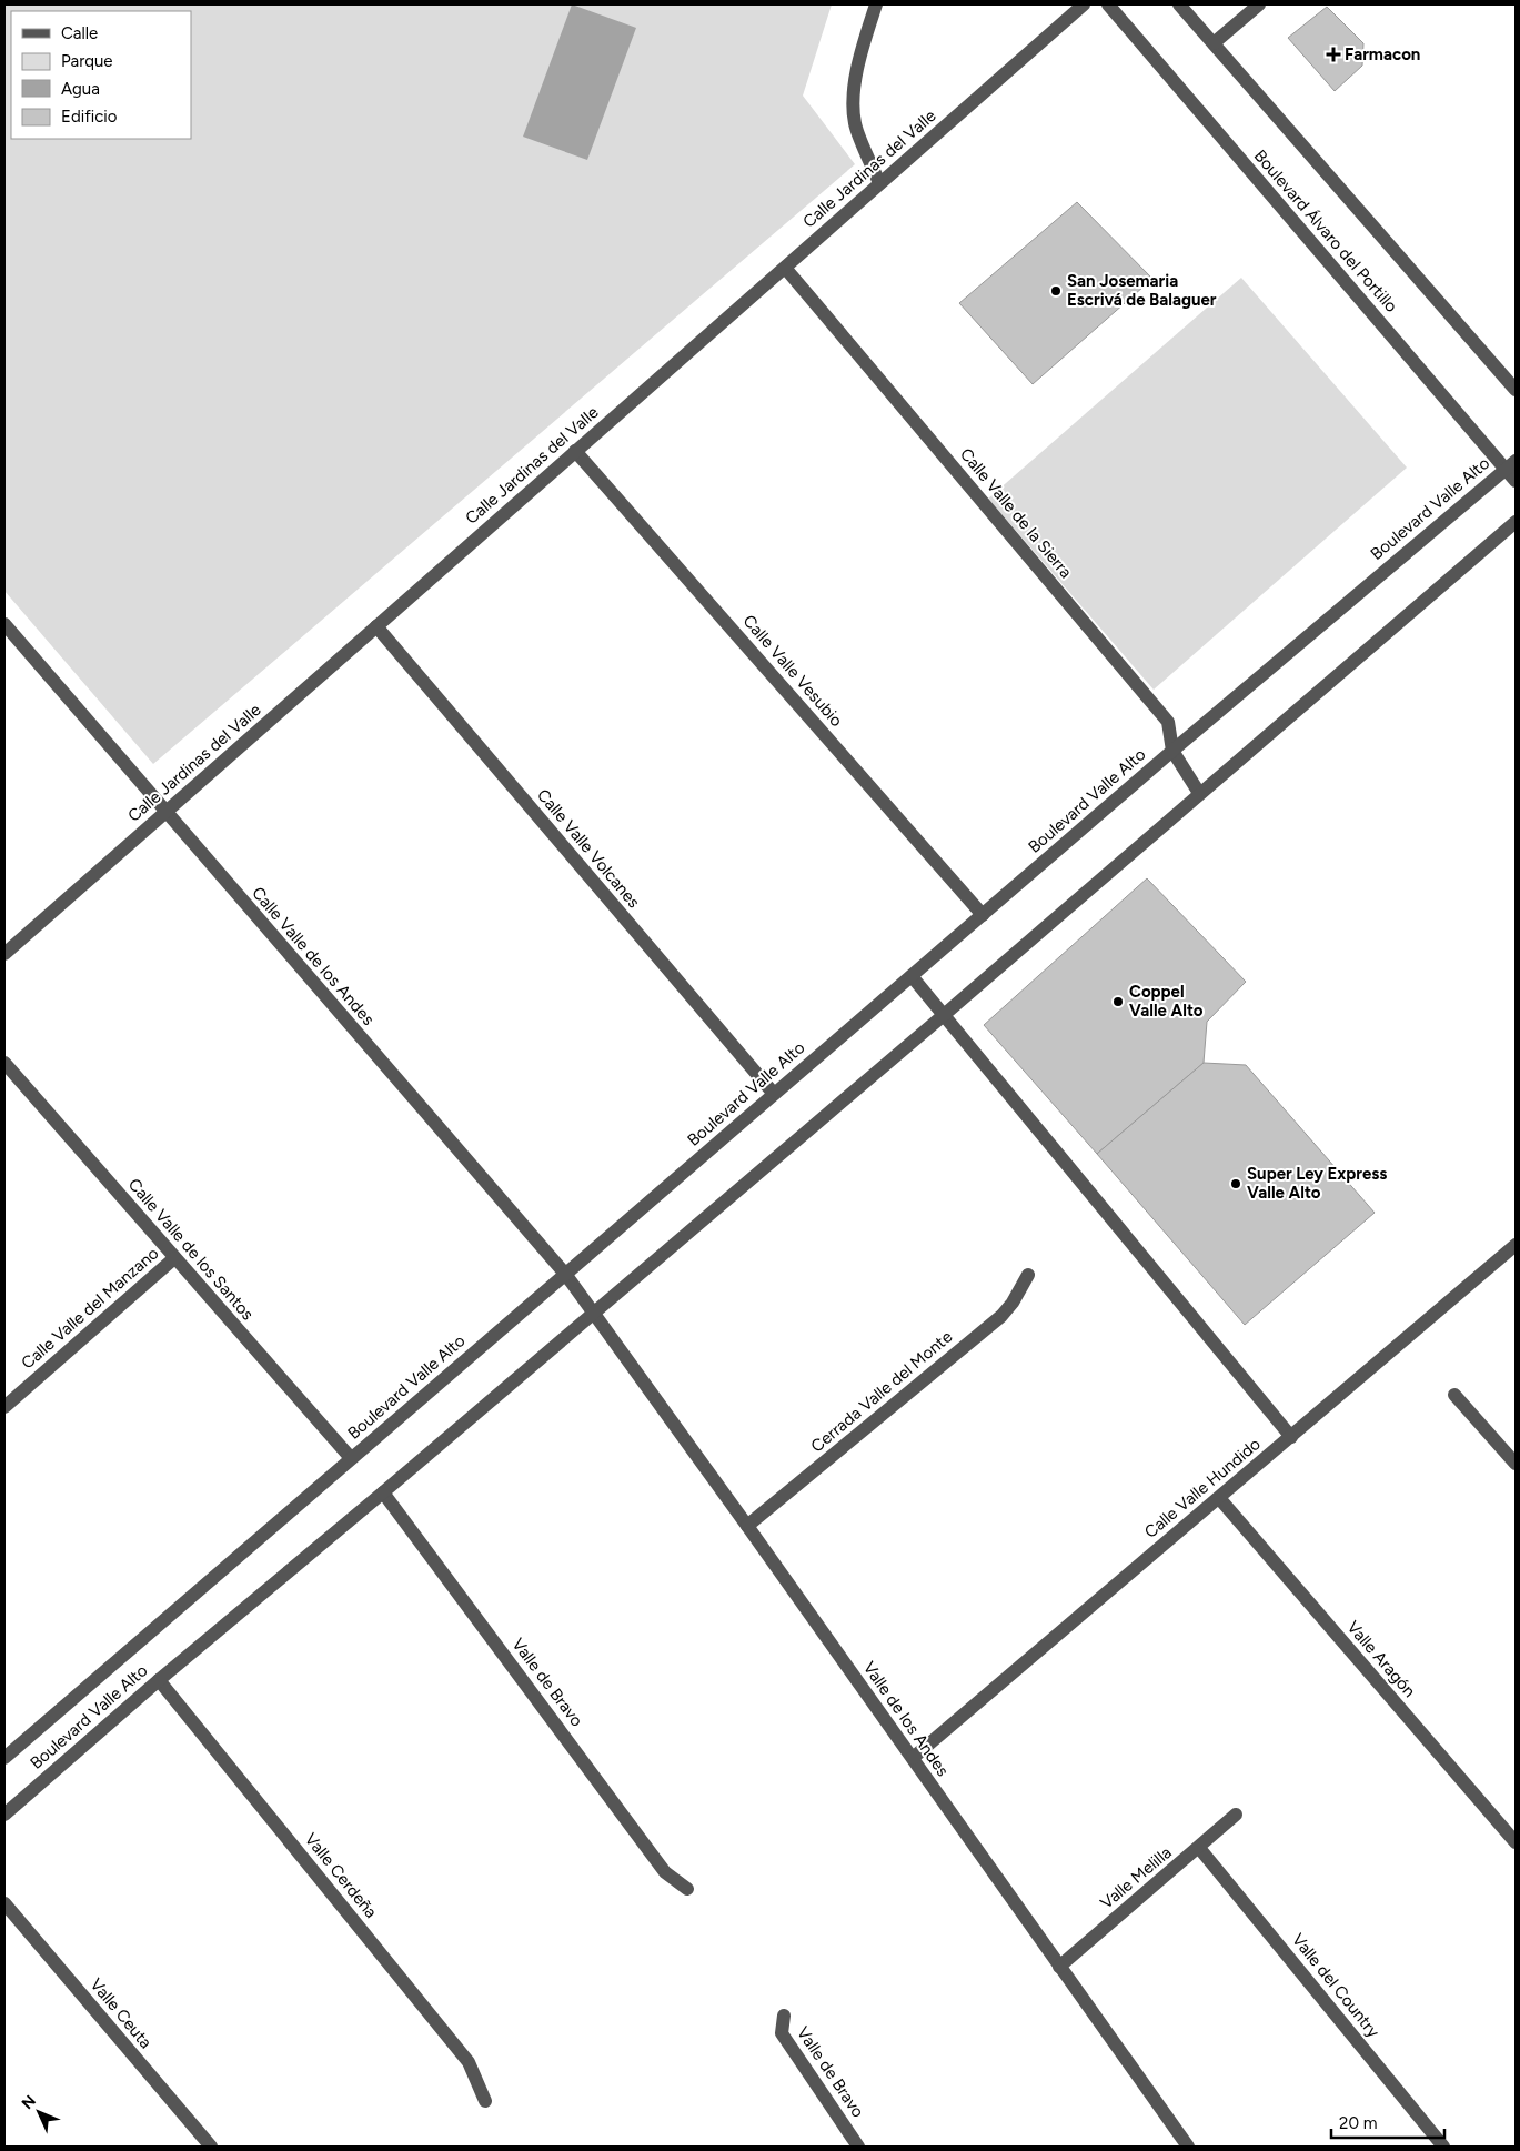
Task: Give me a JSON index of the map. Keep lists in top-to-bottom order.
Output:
{
  "streets": {
    "street": [
      "Calle Jardinas del Valle",
      "Boulevard Álvaro del Portillo",
      "Boulevard Valle Alto",
      "Calle Valle de la Sierra",
      "Calle Valle Vesubio",
      "Calle Valle Volcanes",
      "Calle Valle de los Andes",
      "Calle Valle de los Santos",
      "Calle Valle del Manzano",
      "Cerrada Valle del Monte",
      "Calle Valle Hundido",
      "Valle Aragón",
      "Valle de Bravo",
      "Valle de los Andes",
      "Valle Cerdeña",
      "Valle Melilla",
      "Valle del Country",
      "Valle Ceuta"
    ]
  },
  "crossings": [
    ["Calle Jardinas del Valle", "Calle Valle de la Sierra"],
    ["Calle Jardinas del Valle", "Calle Valle Vesubio"],
    ["Calle Jardinas del Valle", "Calle Valle Volcanes"],
    ["Calle Jardinas del Valle", "Calle Valle de los Andes"],
    ["Boulevard Álvaro del Portillo", "Boulevard Valle Alto"],
    ["Boulevard Valle Alto", "Calle Valle de la Sierra"],
    ["Boulevard Valle Alto", "Calle Valle Vesubio"],
    ["Boulevard Valle Alto", "Calle Valle Volcanes"],
    ["Boulevard Valle Alto", "Calle Valle de los Andes"],
    ["Boulevard Valle Alto", "Calle Valle de los Santos"],
    ["Boulevard Valle Alto", "Valle de Bravo"],
    ["Boulevard Valle Alto", "Valle de los Andes"],
    ["Boulevard Valle Alto", "Valle Cerdeña"],
    ["Calle Valle de los Andes", "Valle de los Andes"],
    ["Calle Valle de los Santos", "Calle Valle del Manzano"],
    ["Cerrada Valle del Monte", "Valle de los Andes"],
    ["Calle Valle Hundido", "Valle Aragón"],
    ["Calle Valle Hundido", "Valle de los Andes"],
    ["Valle de los Andes", "Valle Melilla"],
    ["Valle Melilla", "Valle del Country"]
  ],
  "places": {
    "health": ["Farmacon"],
    "other": ["San Josemaria Escrivá de Balaguer", "Coppel Valle Alto", "Super Ley Express Valle Alto"]
  },
  "legend": [
    "Calle",
    "Parque",
    "Agua",
    "Edificio"
  ],
  "scale_bar": "20 m",
  "north": "top left"
}
